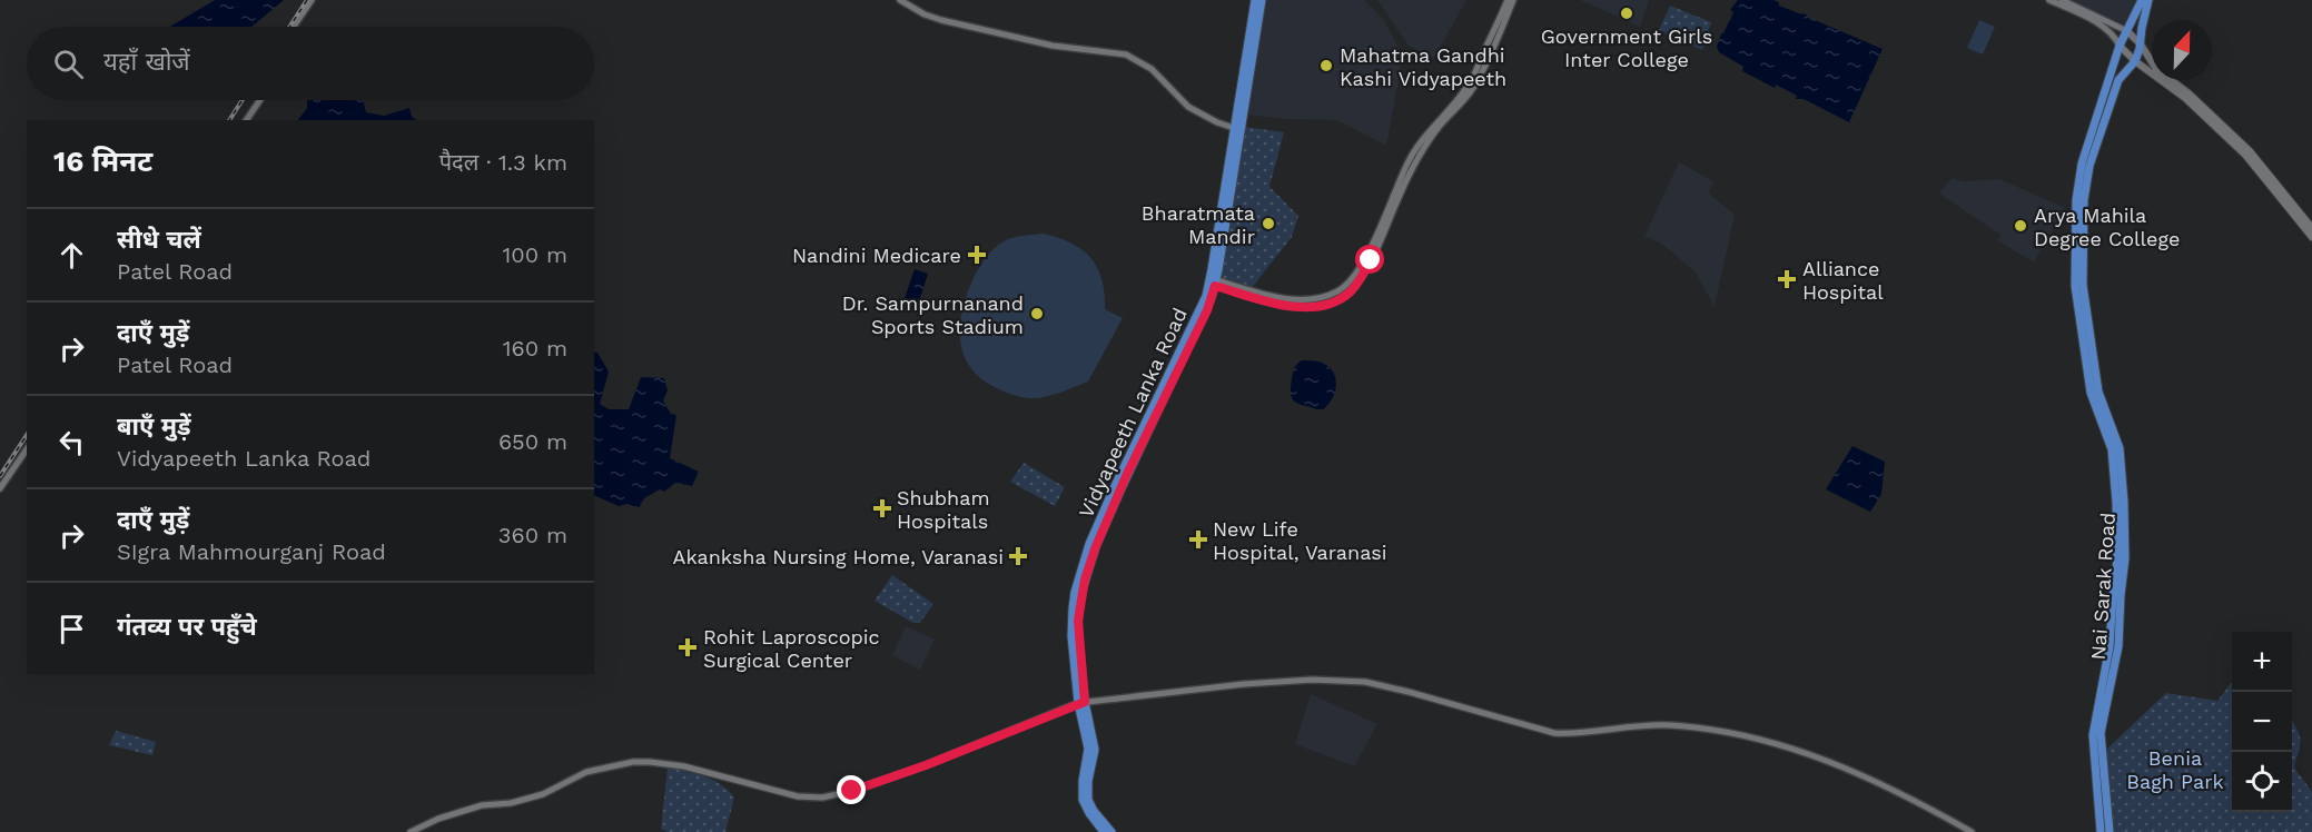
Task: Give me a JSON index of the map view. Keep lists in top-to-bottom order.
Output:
{
  "streets": {
    "main road": ["Vidyapeeth Lanka Road", "Nai Sarak Road"]
  },
  "parks": ["Benia Bagh Park"],
  "places": {
    "other": [
      "Government Girls Inter College",
      "Mahatma Gandhi Kashi Vidyapeeth",
      "Bharatmata Mandir",
      "Arya Mahila Degree College",
      "Dr. Sampurnanand Sports Stadium"
    ],
    "health": [
      "Nandini Medicare",
      "Alliance Hospital",
      "Shubham Hospitals",
      "New Life Hospital, Varanasi",
      "Akanksha Nursing Home, Varanasi",
      "Rohit Laproscopic Surgical Center"
    ]
  },
  "north": "top",
  "page": {
    "search": "यहाँ खोजें",
    "heading": ["16 मिनट", "पैदल · 1.3 km"],
    "list": [
      ["सीधे चलें", "Patel Road", "100 m"],
      ["दाएँ मुड़ें", "Patel Road", "160 m"],
      ["बाएँ मुड़ें", "Vidyapeeth Lanka Road", "650 m"],
      ["दाएँ मुड़ें", "SIgra Mahmourganj Road", "360 m"],
      "गंतव्य पर पहुँचे"
    ],
    "map_buttons": ["+", "−"]
  }
}
